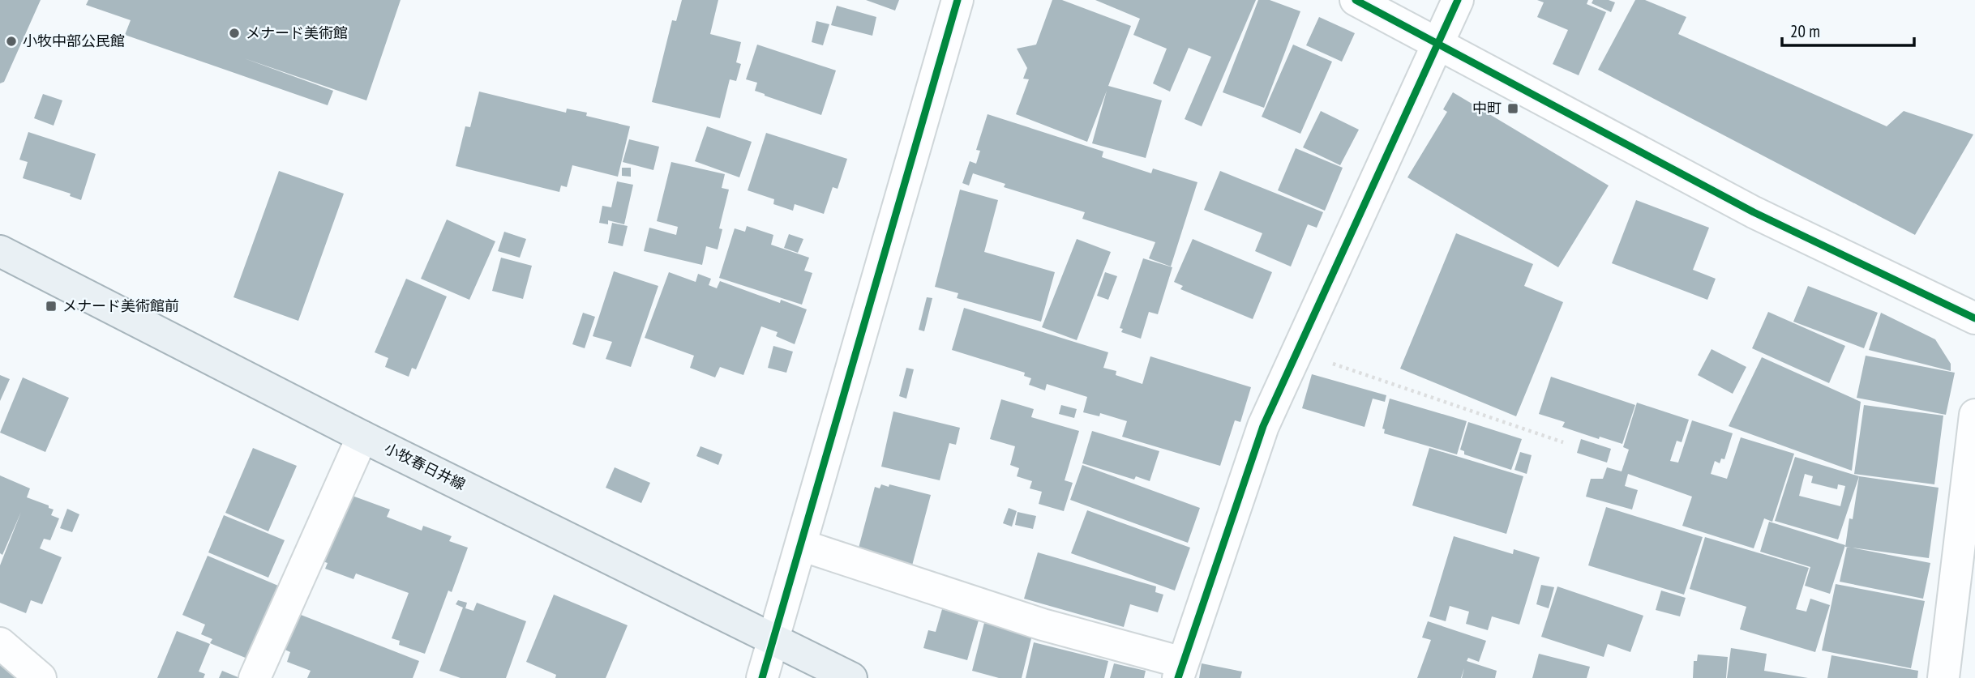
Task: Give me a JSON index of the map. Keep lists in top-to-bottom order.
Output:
{
  "streets": {
    "main road": ["小牧春日井線"]
  },
  "places": {
    "other": ["メナード美術館", "小牧中部公民館"],
    "transit": ["中町", "メナード美術館前"]
  },
  "scale_bar": "20 m"
}
